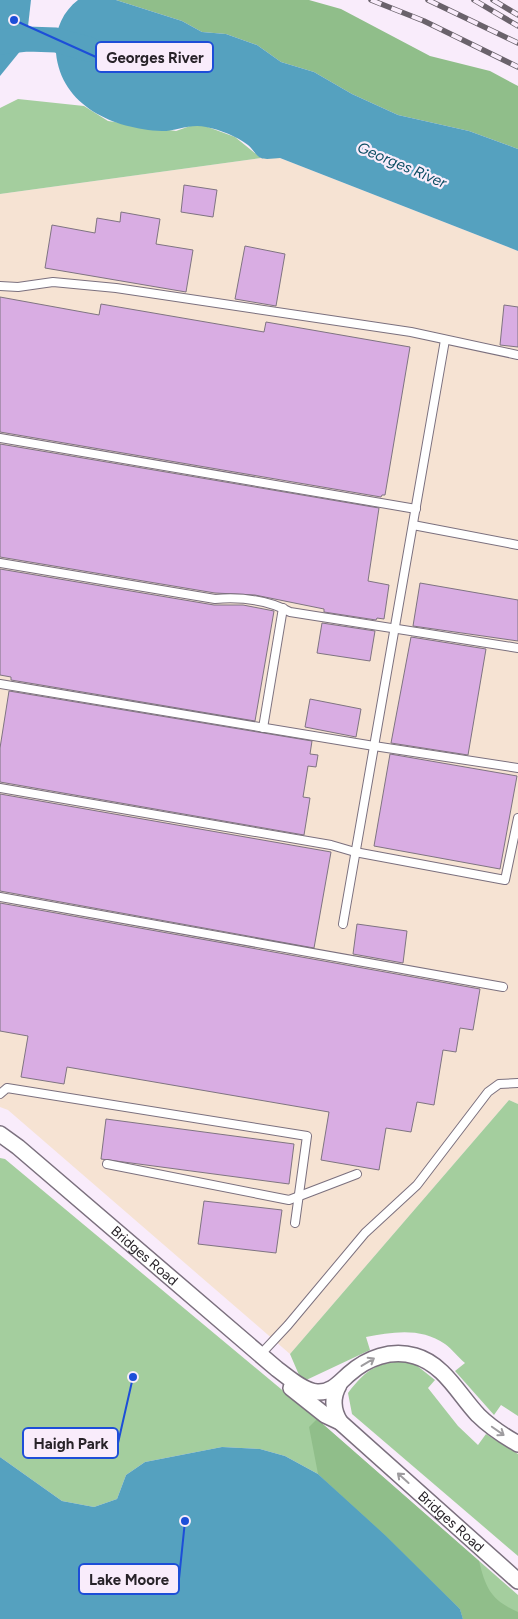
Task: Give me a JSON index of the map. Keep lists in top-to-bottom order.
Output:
{
  "streets": {
    "street": ["Bridges Road"]
  },
  "water": ["Georges River"],
  "places": ["Georges River", "Haigh Park", "Lake Moore"]
}
